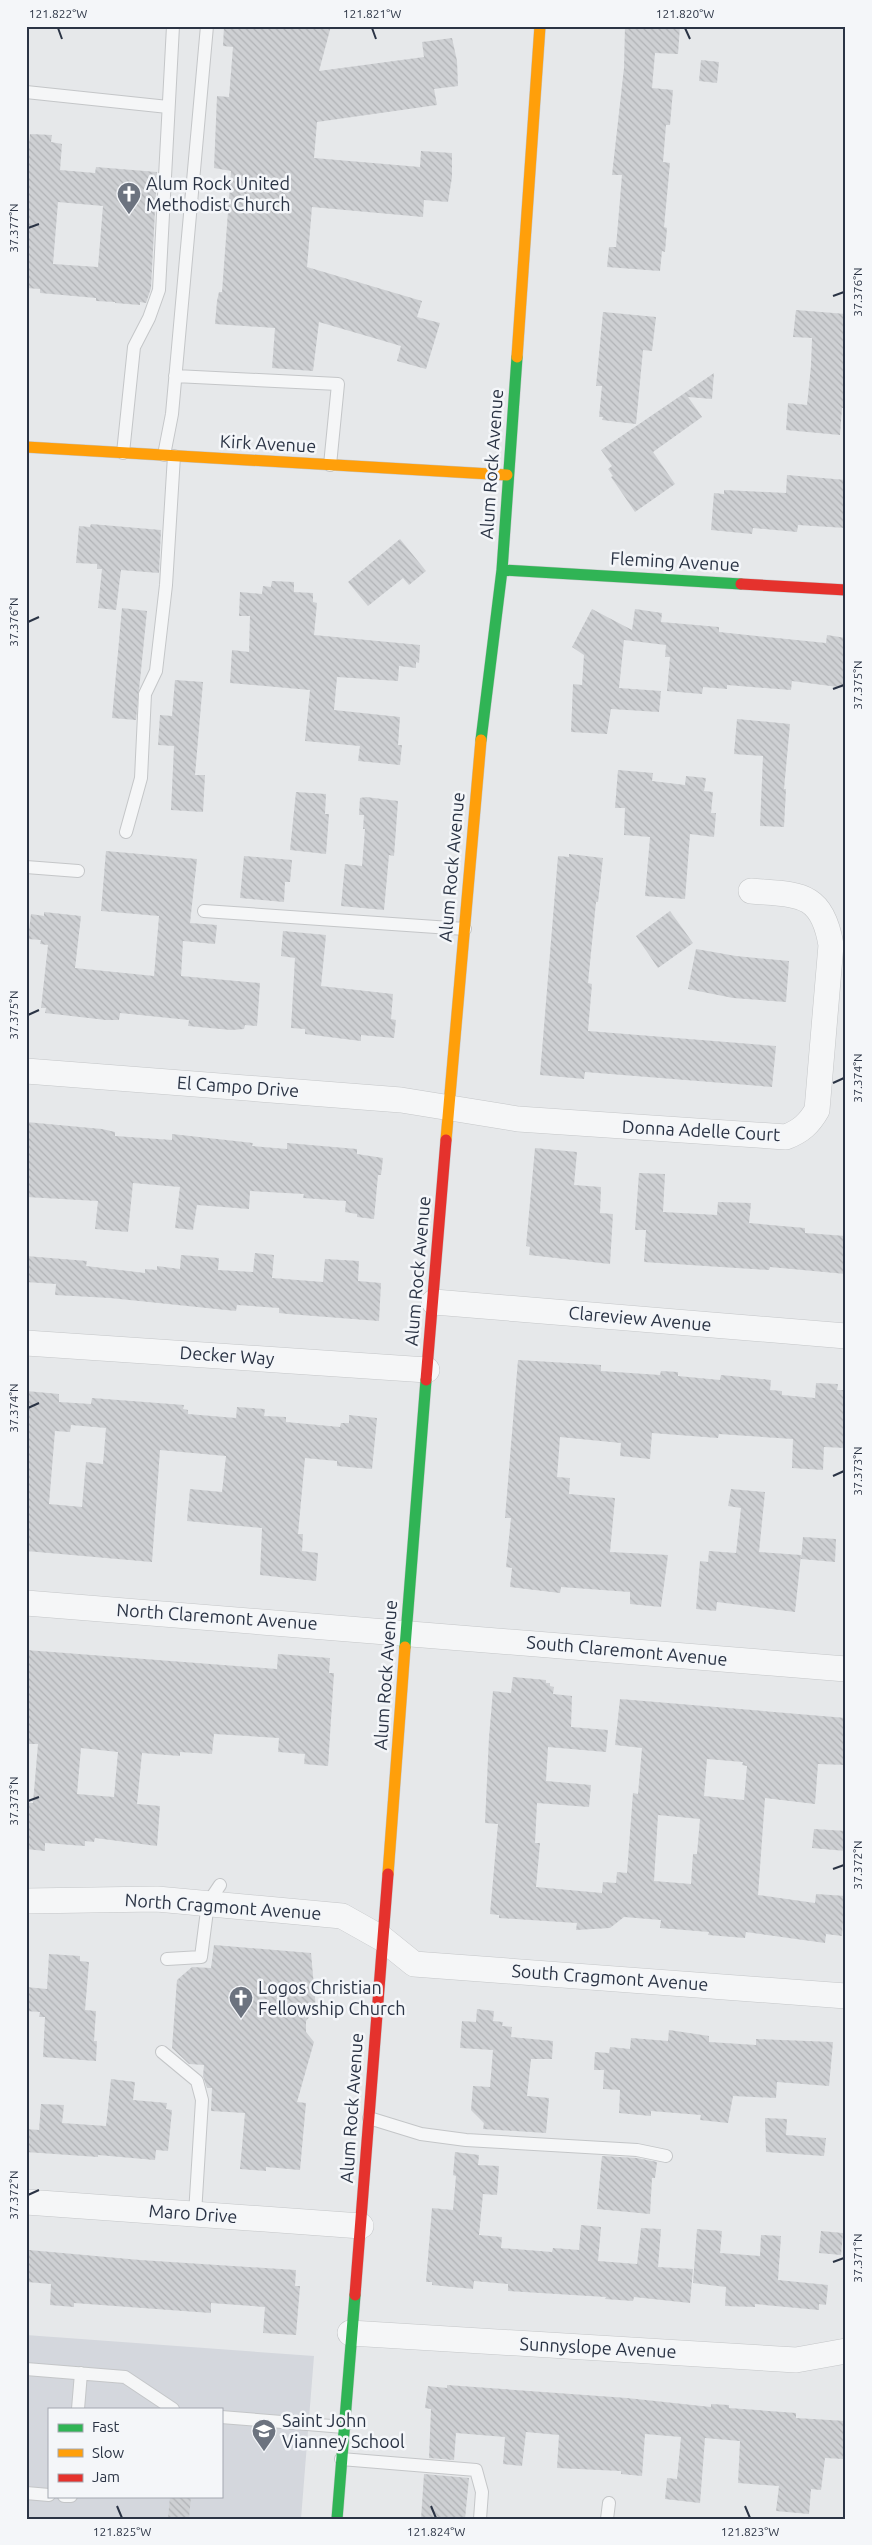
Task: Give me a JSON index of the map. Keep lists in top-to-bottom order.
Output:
{
  "streets": {
    "main road": ["Kirk Avenue", "Alum Rock Avenue", "Fleming Avenue"],
    "street": [
      "El Campo Drive",
      "Donna Adelle Court",
      "Clareview Avenue",
      "Decker Way",
      "North Claremont Avenue",
      "South Claremont Avenue",
      "North Cragmont Avenue",
      "South Cragmont Avenue",
      "Maro Drive",
      "Sunnyslope Avenue"
    ]
  },
  "crossings": [
    ["Kirk Avenue", "Alum Rock Avenue"],
    ["Alum Rock Avenue", "Fleming Avenue"],
    ["Alum Rock Avenue", "El Campo Drive"],
    ["Alum Rock Avenue", "Donna Adelle Court"],
    ["Alum Rock Avenue", "Clareview Avenue"],
    ["Alum Rock Avenue", "Decker Way"],
    ["Alum Rock Avenue", "North Claremont Avenue"],
    ["Alum Rock Avenue", "South Claremont Avenue"],
    ["Alum Rock Avenue", "North Cragmont Avenue"],
    ["Alum Rock Avenue", "South Cragmont Avenue"],
    ["Alum Rock Avenue", "Maro Drive"],
    ["Alum Rock Avenue", "Sunnyslope Avenue"],
    ["El Campo Drive", "Donna Adelle Court"],
    ["North Claremont Avenue", "South Claremont Avenue"],
    ["North Cragmont Avenue", "South Cragmont Avenue"]
  ],
  "places": {
    "church": ["Alum Rock United Methodist Church", "Logos Christian Fellowship Church"],
    "school or university": ["Saint John Vianney School"]
  },
  "legend": ["Fast", "Slow", "Jam"],
  "coordinates": [
    "121.822°W",
    "121.821°W",
    "121.820°W",
    "37.377°N",
    "37.376°N",
    "37.375°N",
    "37.374°N",
    "37.373°N",
    "37.372°N",
    "37.371°N",
    "121.825°W",
    "121.824°W",
    "121.823°W"
  ]
}
